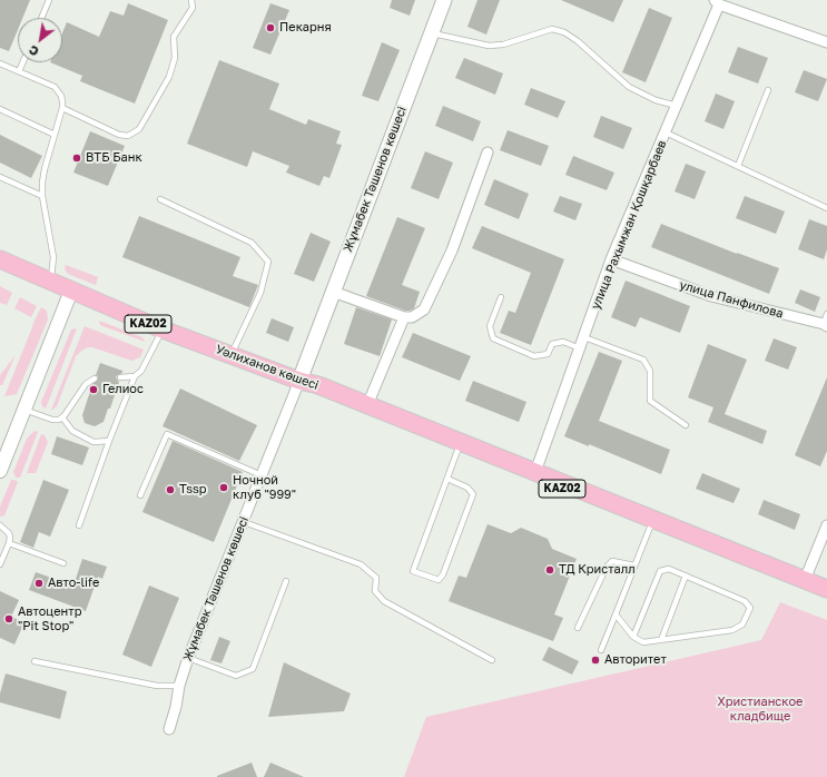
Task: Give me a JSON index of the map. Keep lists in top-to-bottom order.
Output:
{
  "streets": {
    "highway": ["KАZ02", "Уәлиханов көшесі"],
    "main road": ["Жұмабек Тәшенов көшесі"],
    "street": ["улица Рахымжан Қошқарбаев", "улица Панфилова"]
  },
  "crossings": [
    ["Жұмабек Тәшенов көшесі", "KАZ02"],
    ["Жұмабек Тәшенов көшесі", "Уәлиханов көшесі"],
    ["улица Рахымжан Қошқарбаев", "улица Панфилова"],
    ["улица Рахымжан Қошқарбаев", "KАZ02"],
    ["улица Рахымжан Қошқарбаев", "Уәлиханов көшесі"],
    ["KАZ02", "Уәлиханов көшесі"]
  ],
  "parks": ["Христианское кладбище"],
  "places": [
    "Пекарня",
    "ВТБ Банк",
    "Гелиос",
    "Ночной клуб \"999\"",
    "Tssp",
    "ТД Кристалл",
    "Авто-life",
    "Автоцентр \"Pit Stop\"",
    "Авторитет"
  ],
  "north": "bottom left"
}
